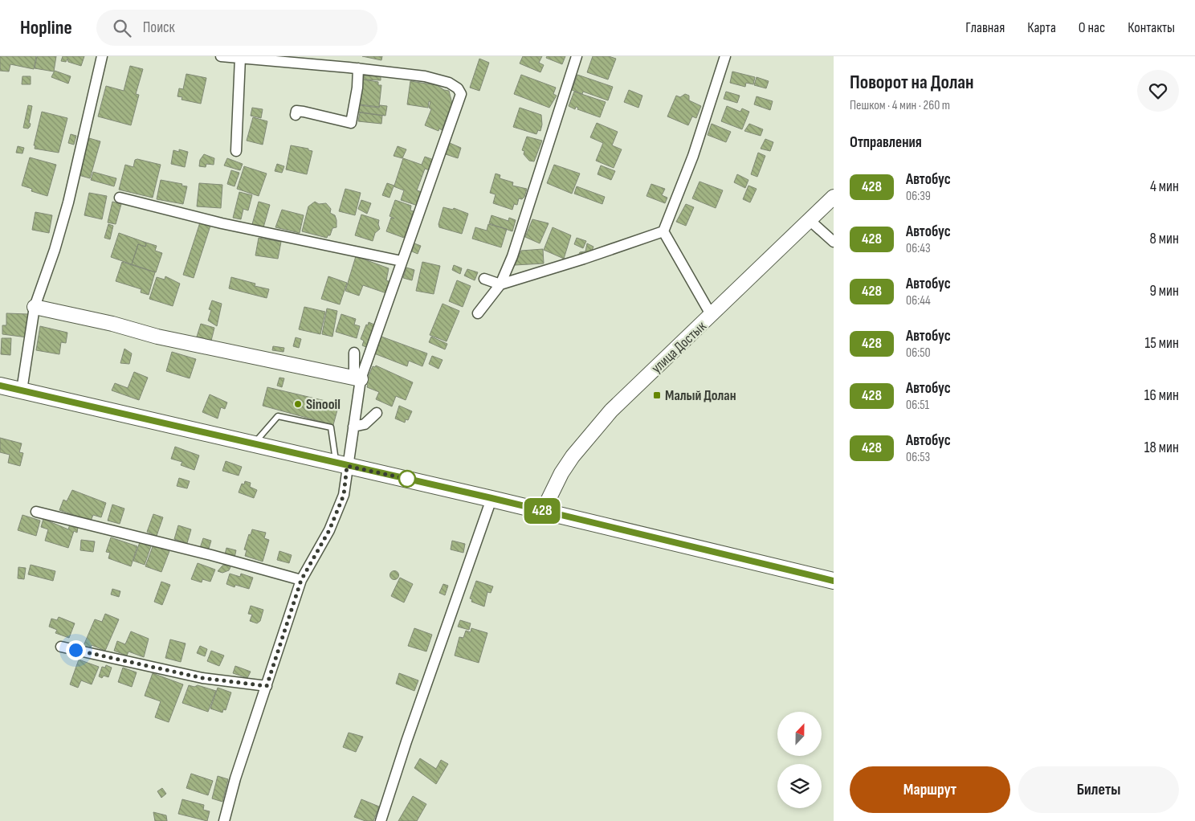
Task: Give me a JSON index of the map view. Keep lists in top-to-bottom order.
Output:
{
  "streets": {
    "main road": ["улица Достык"]
  },
  "places": {
    "transit": ["Малый Долан"],
    "other": ["Sinooil"]
  },
  "lines": ["bus line 428"],
  "north": "top",
  "page": {
    "header": "Hopline",
    "search": "Поиск",
    "nav": [
      "Главная",
      "Карта",
      "О нас",
      "Контакты"
    ],
    "on_map": "428",
    "heading": [
      ["Поворот на Долан", "Пешком · 4 мин · 260 m"],
      "Отправления"
    ],
    "list": [
      {
        "mark": "428",
        "name": "Автобус",
        "note": "06:39",
        "value": "4 мин"
      },
      {
        "mark": "428",
        "name": "Автобус",
        "note": "06:43",
        "value": "8 мин"
      },
      {
        "mark": "428",
        "name": "Автобус",
        "note": "06:44",
        "value": "9 мин"
      },
      {
        "mark": "428",
        "name": "Автобус",
        "note": "06:50",
        "value": "15 мин"
      },
      {
        "mark": "428",
        "name": "Автобус",
        "note": "06:51",
        "value": "16 мин"
      },
      {
        "mark": "428",
        "name": "Автобус",
        "note": "06:53",
        "value": "18 мин"
      }
    ],
    "buttons": ["Маршрут", "Билеты"]
  }
}
